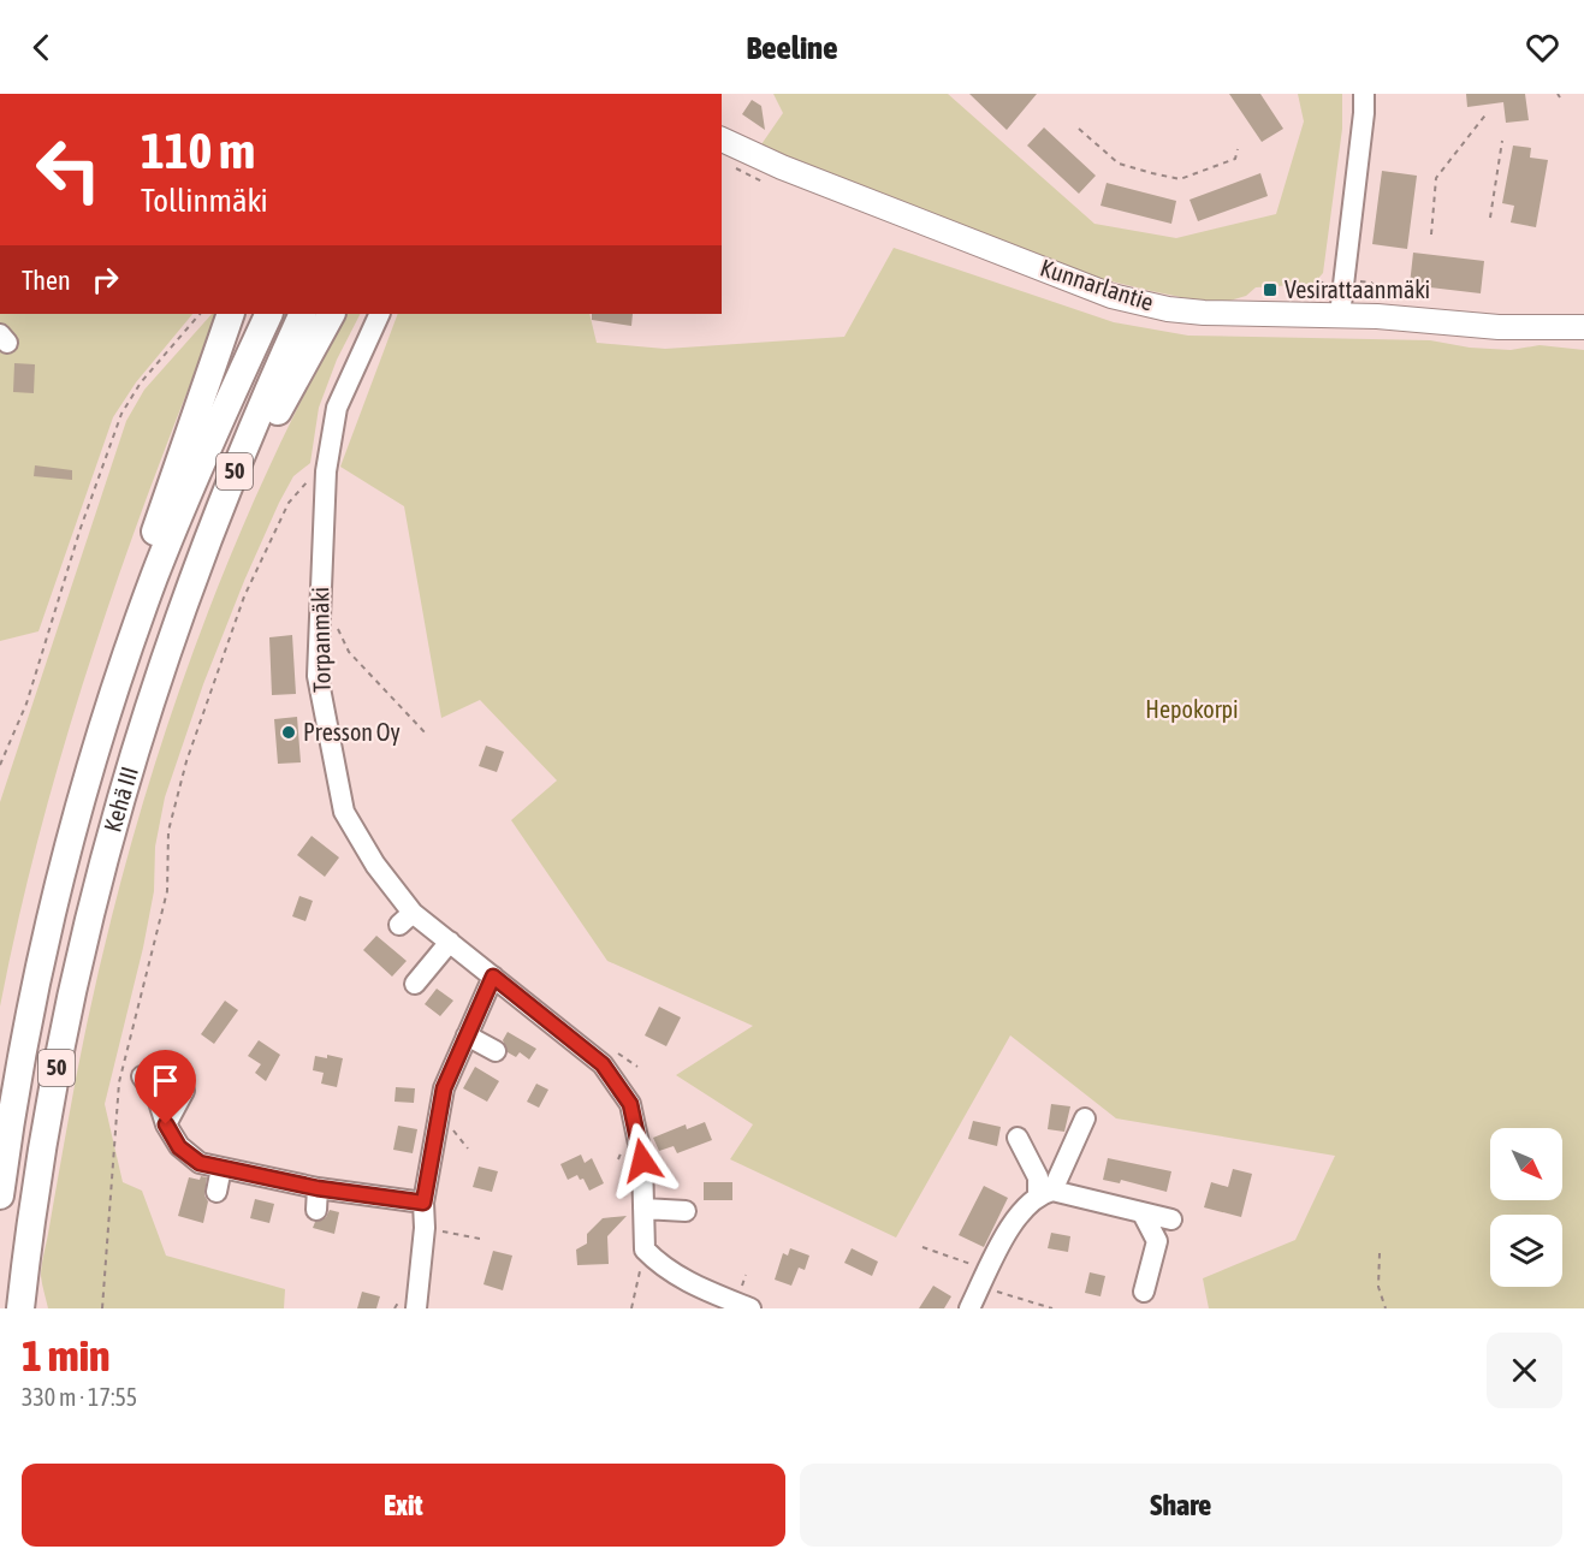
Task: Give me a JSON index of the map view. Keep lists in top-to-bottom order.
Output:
{
  "streets": {
    "highway": ["50", "Kehä III"],
    "main road": ["Kunnarlantie"],
    "street": ["Torpanmäki"]
  },
  "parks": ["Hepokorpi"],
  "places": {
    "transit": ["Vesirattaanmäki"],
    "other": ["Presson Oy"]
  },
  "north": "bottom right",
  "page": {
    "header": "Beeline",
    "turn": ["110 m", "Tollinmäki"],
    "then": "Then",
    "heading": ["1 min", "330 m · 17:55"],
    "buttons": ["Exit", "Share"]
  }
}
